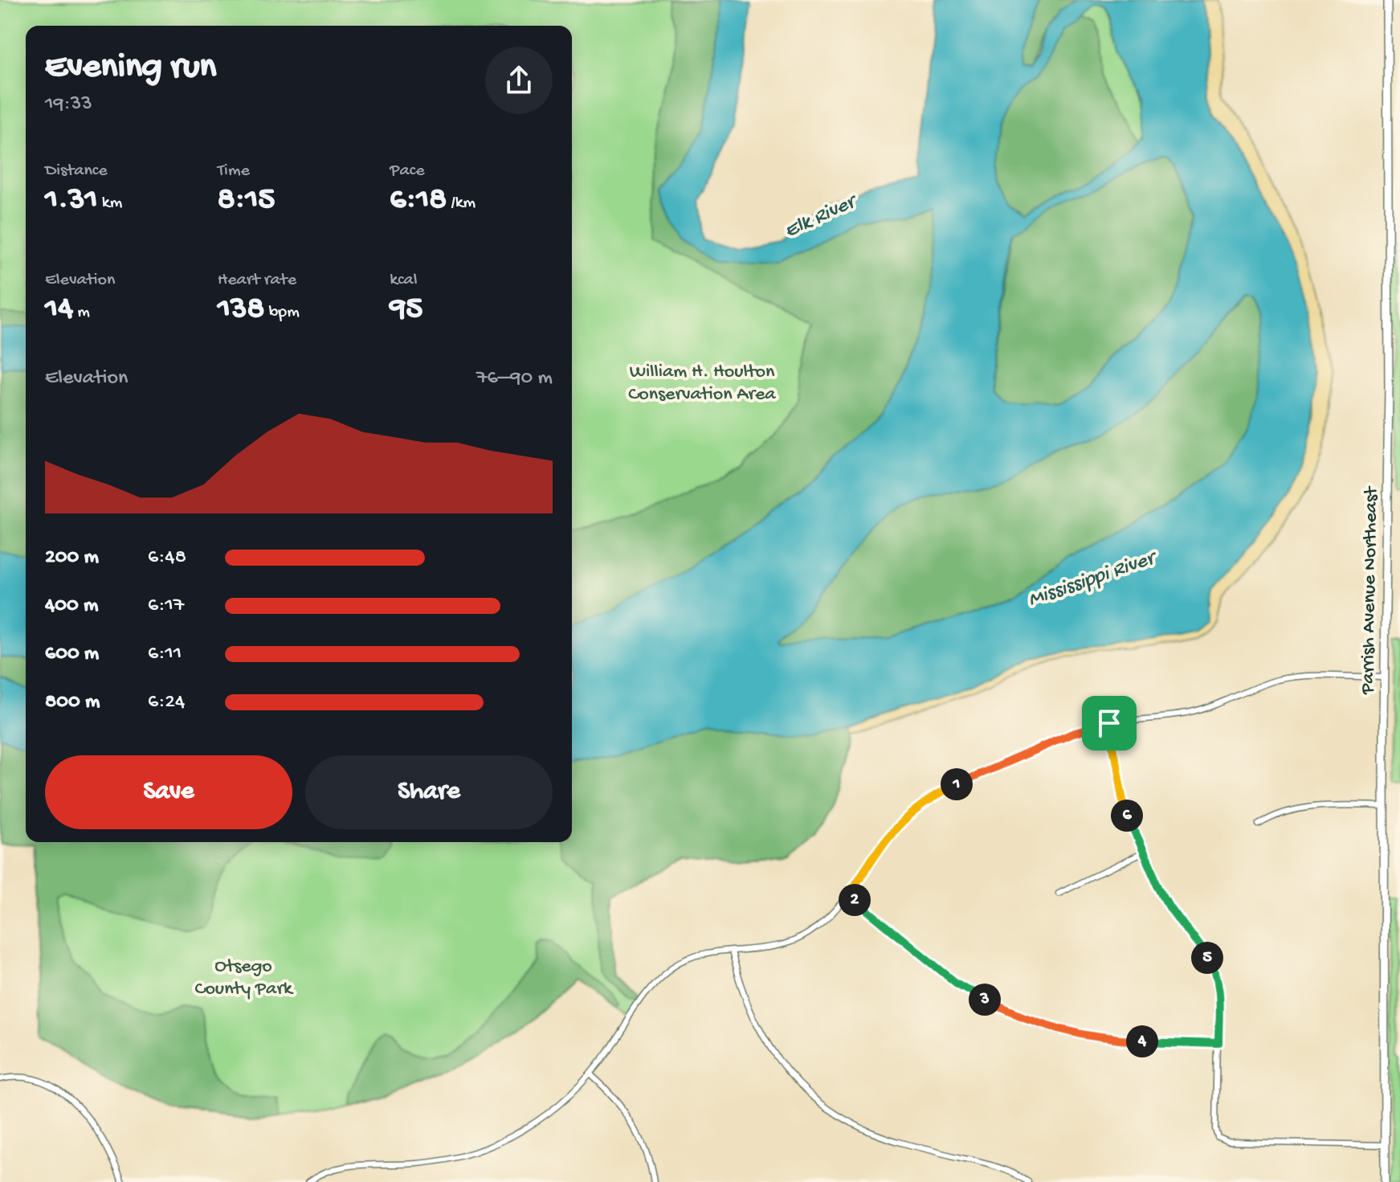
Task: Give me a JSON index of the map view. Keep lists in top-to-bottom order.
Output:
{
  "streets": {
    "main road": ["Parrish Avenue Northeast"]
  },
  "water": ["Elk River", "Mississippi River"],
  "parks": ["William H. Houlton Conservation Area", "Otsego County Park"],
  "page": {
    "heading": ["Evening run", "19:33"],
    "stats": [
      ["Distance", "1.31 km"],
      ["Time", "8:15"],
      ["Pace", "6:18 /km"],
      ["Elevation", "14 m"],
      ["Heart rate", "138 bpm"],
      ["kcal", "95"]
    ],
    "chart": ["Elevation", "76–90 m"],
    "list": [
      {
        "name": "200 m",
        "note": "6:48"
      },
      {
        "name": "400 m",
        "note": "6:17"
      },
      {
        "name": "600 m",
        "note": "6:11"
      },
      {
        "name": "800 m",
        "note": "6:24"
      }
    ],
    "buttons": ["Save", "Share"],
    "pins": [
      "1",
      "6",
      "2",
      "5",
      "3",
      "4"
    ]
  }
}
